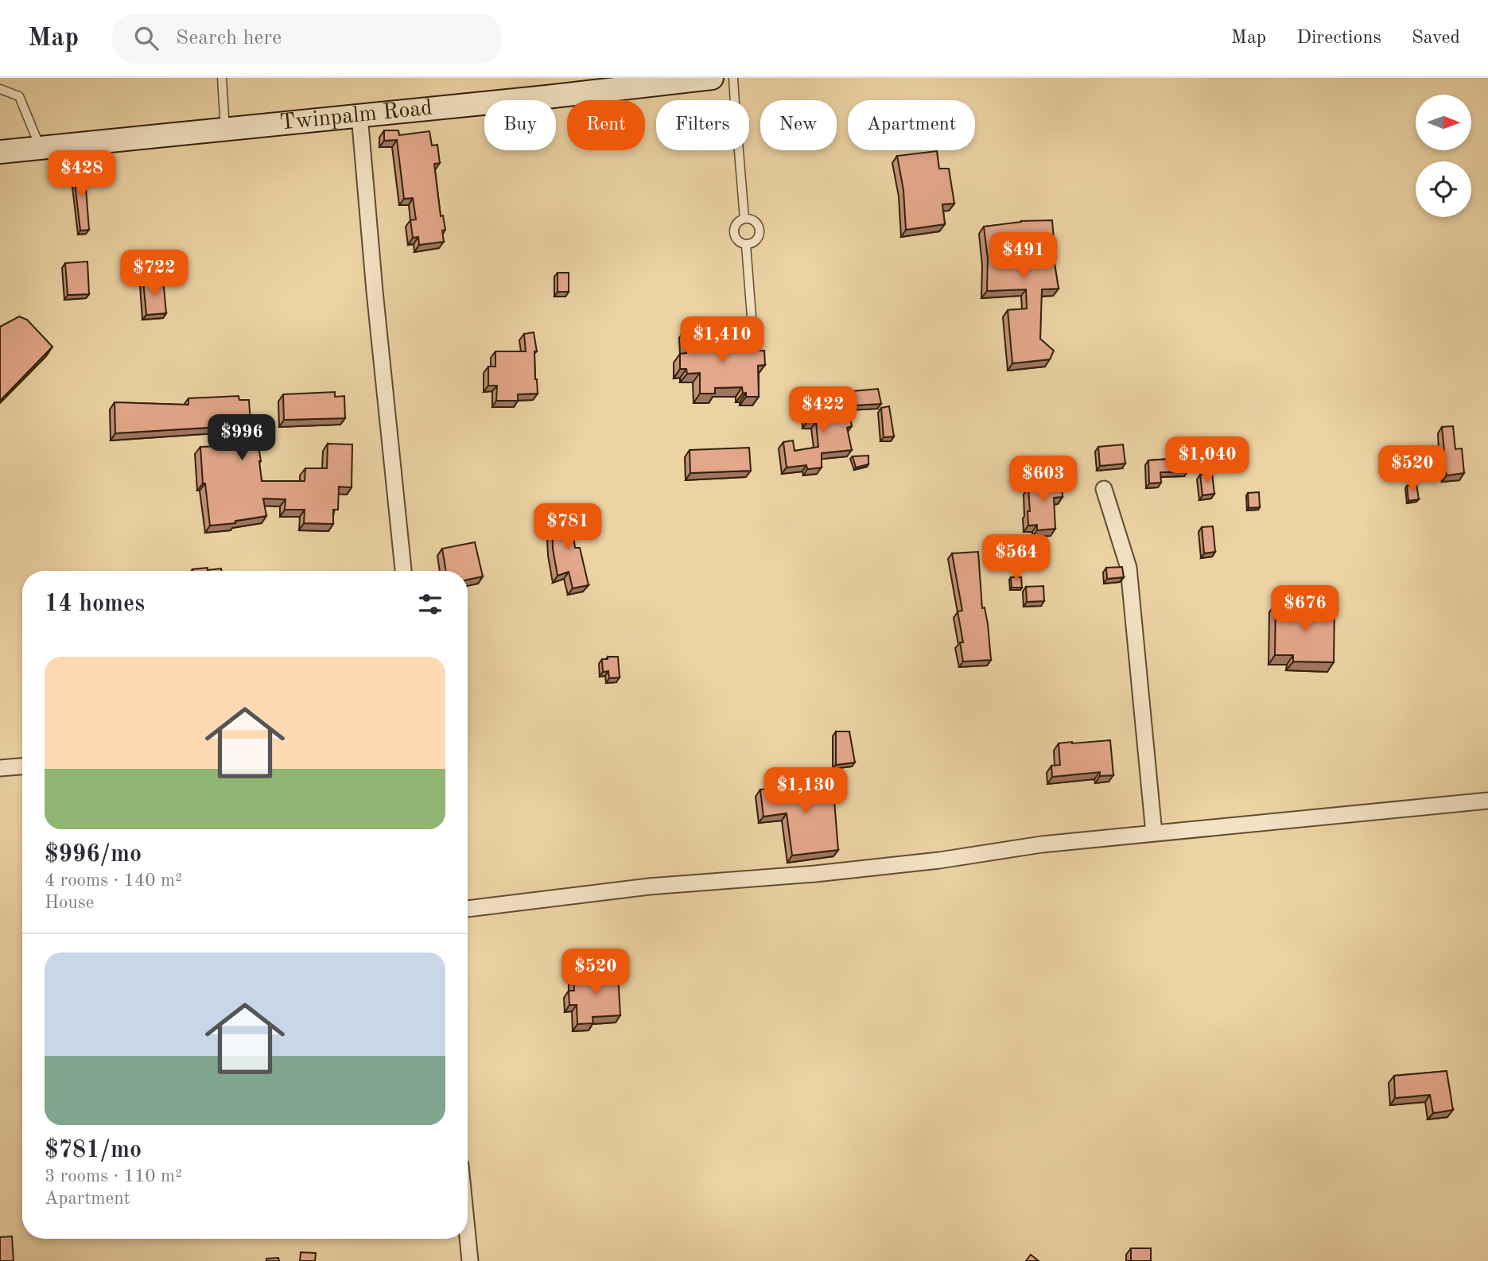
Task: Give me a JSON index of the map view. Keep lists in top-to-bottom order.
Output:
{
  "streets": {
    "main road": ["Twinpalm Road"]
  },
  "north": "right",
  "page": {
    "header": "Map",
    "search": "Search here",
    "nav": ["Map", "Directions", "Saved"],
    "chip": [
      "Buy",
      "Rent",
      "Filters",
      "New",
      "Apartment"
    ],
    "price": [
      "$428",
      "$491",
      "$722",
      "$1,410",
      "$422",
      "$996",
      "$1,040",
      "$520",
      "$603",
      "$781",
      "$564",
      "$676",
      "$1,130",
      "$520"
    ],
    "heading": "14 homes",
    "list": [
      {
        "name": "$996/mo",
        "note": "4 rooms · 140 m² · House"
      },
      {
        "name": "$781/mo",
        "note": "3 rooms · 110 m² · Apartment"
      }
    ]
  }
}
